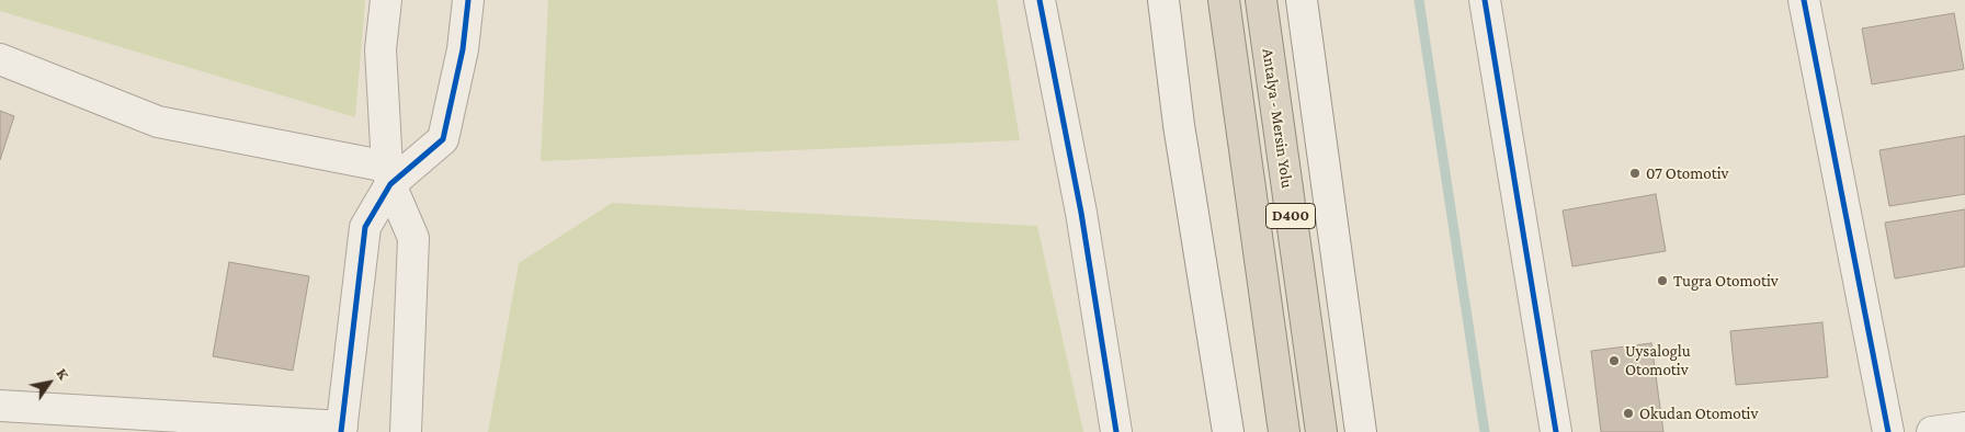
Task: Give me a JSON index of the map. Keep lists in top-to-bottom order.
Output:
{
  "streets": {
    "highway": ["Antalya - Mersin Yolu", "D400"]
  },
  "places": [
    "07 Otomotiv",
    "Tugra Otomotiv",
    "Uysaloglu Otomotiv",
    "Okudan Otomotiv"
  ],
  "north": "top right"
}
